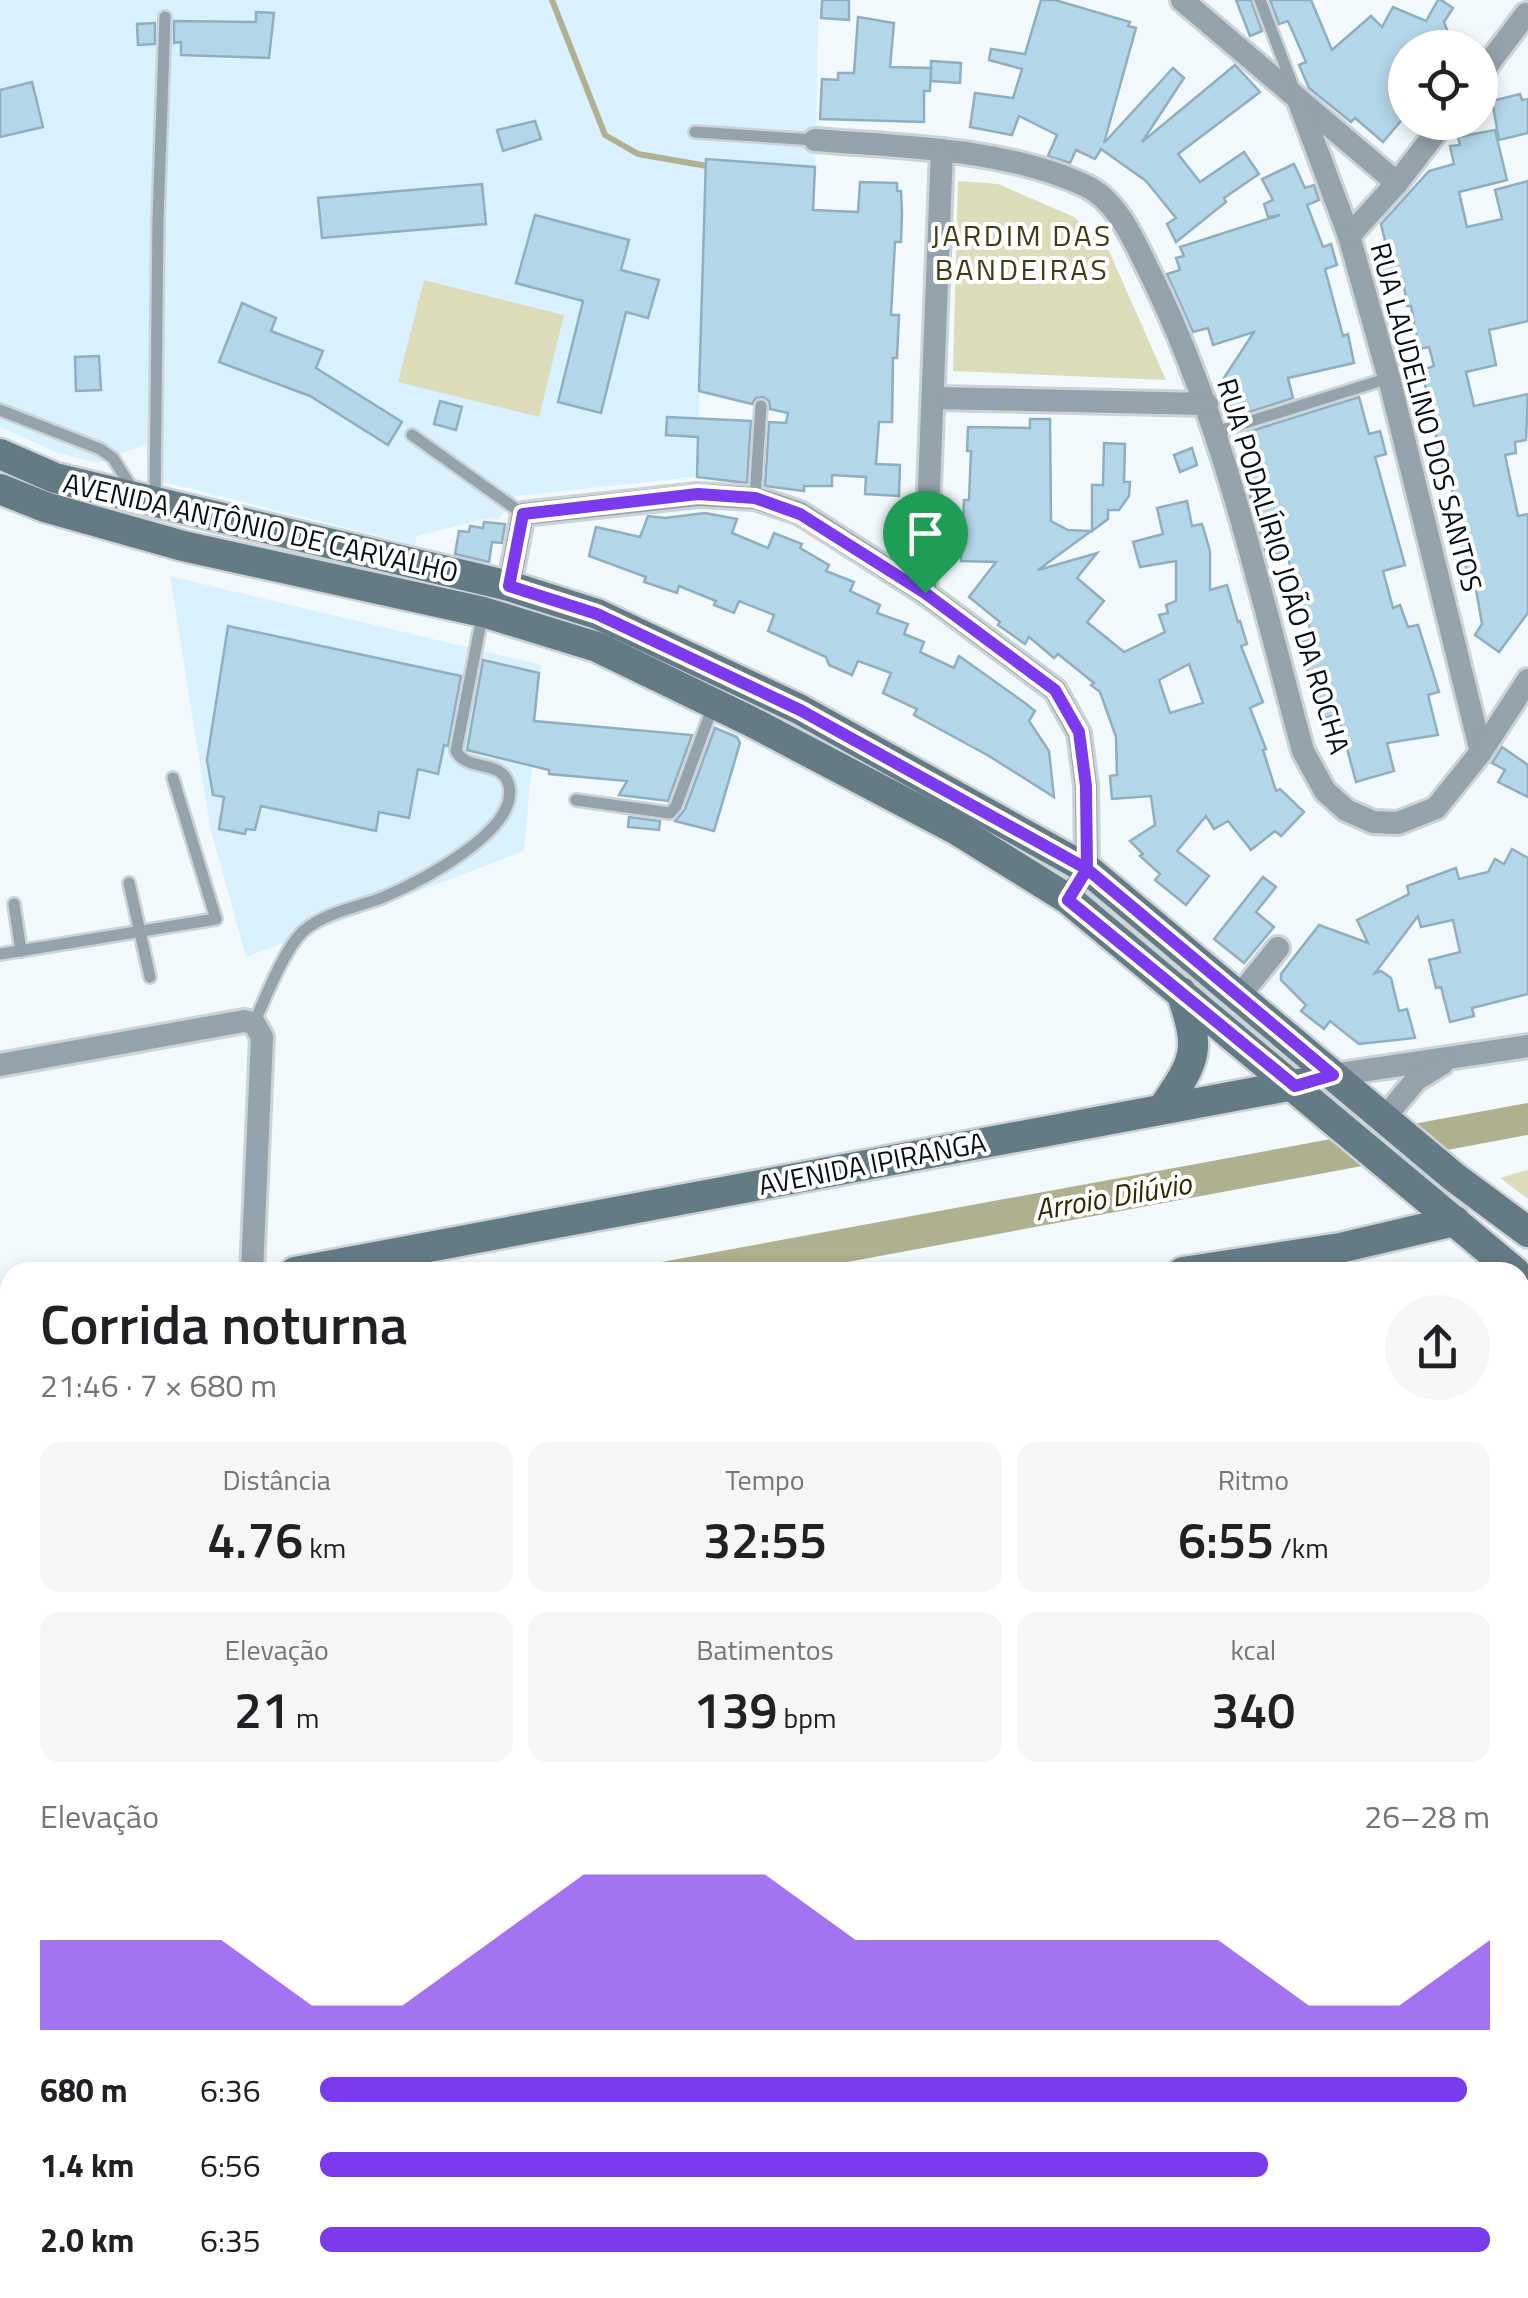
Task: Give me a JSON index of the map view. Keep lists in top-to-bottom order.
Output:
{
  "streets": {
    "main road": ["AVENIDA ANTÔNIO DE CARVALHO", "AVENIDA IPIRANGA"],
    "street": ["RUA LAUDELINO DOS SANTOS", "RUA PODALÍRIO JOÃO DA ROCHA"]
  },
  "crossings": [
    ["RUA LAUDELINO DOS SANTOS", "RUA PODALÍRIO JOÃO DA ROCHA"],
    ["AVENIDA ANTÔNIO DE CARVALHO", "AVENIDA IPIRANGA"]
  ],
  "districts": ["JARDIM DAS BANDEIRAS"],
  "water": ["Arroio Dilúvio"],
  "page": {
    "heading": ["Corrida noturna", "21:46 · 7 × 680 m"],
    "stats": [
      ["Distância", "4.76 km"],
      ["Tempo", "32:55"],
      ["Ritmo", "6:55 /km"],
      ["Elevação", "21 m"],
      ["Batimentos", "139 bpm"],
      ["kcal", "340"]
    ],
    "chart": ["Elevação", "26–28 m"],
    "list": [
      {
        "name": "680 m",
        "note": "6:36"
      },
      {
        "name": "1.4 km",
        "note": "6:56"
      },
      {
        "name": "2.0 km",
        "note": "6:35"
      }
    ]
  }
}
